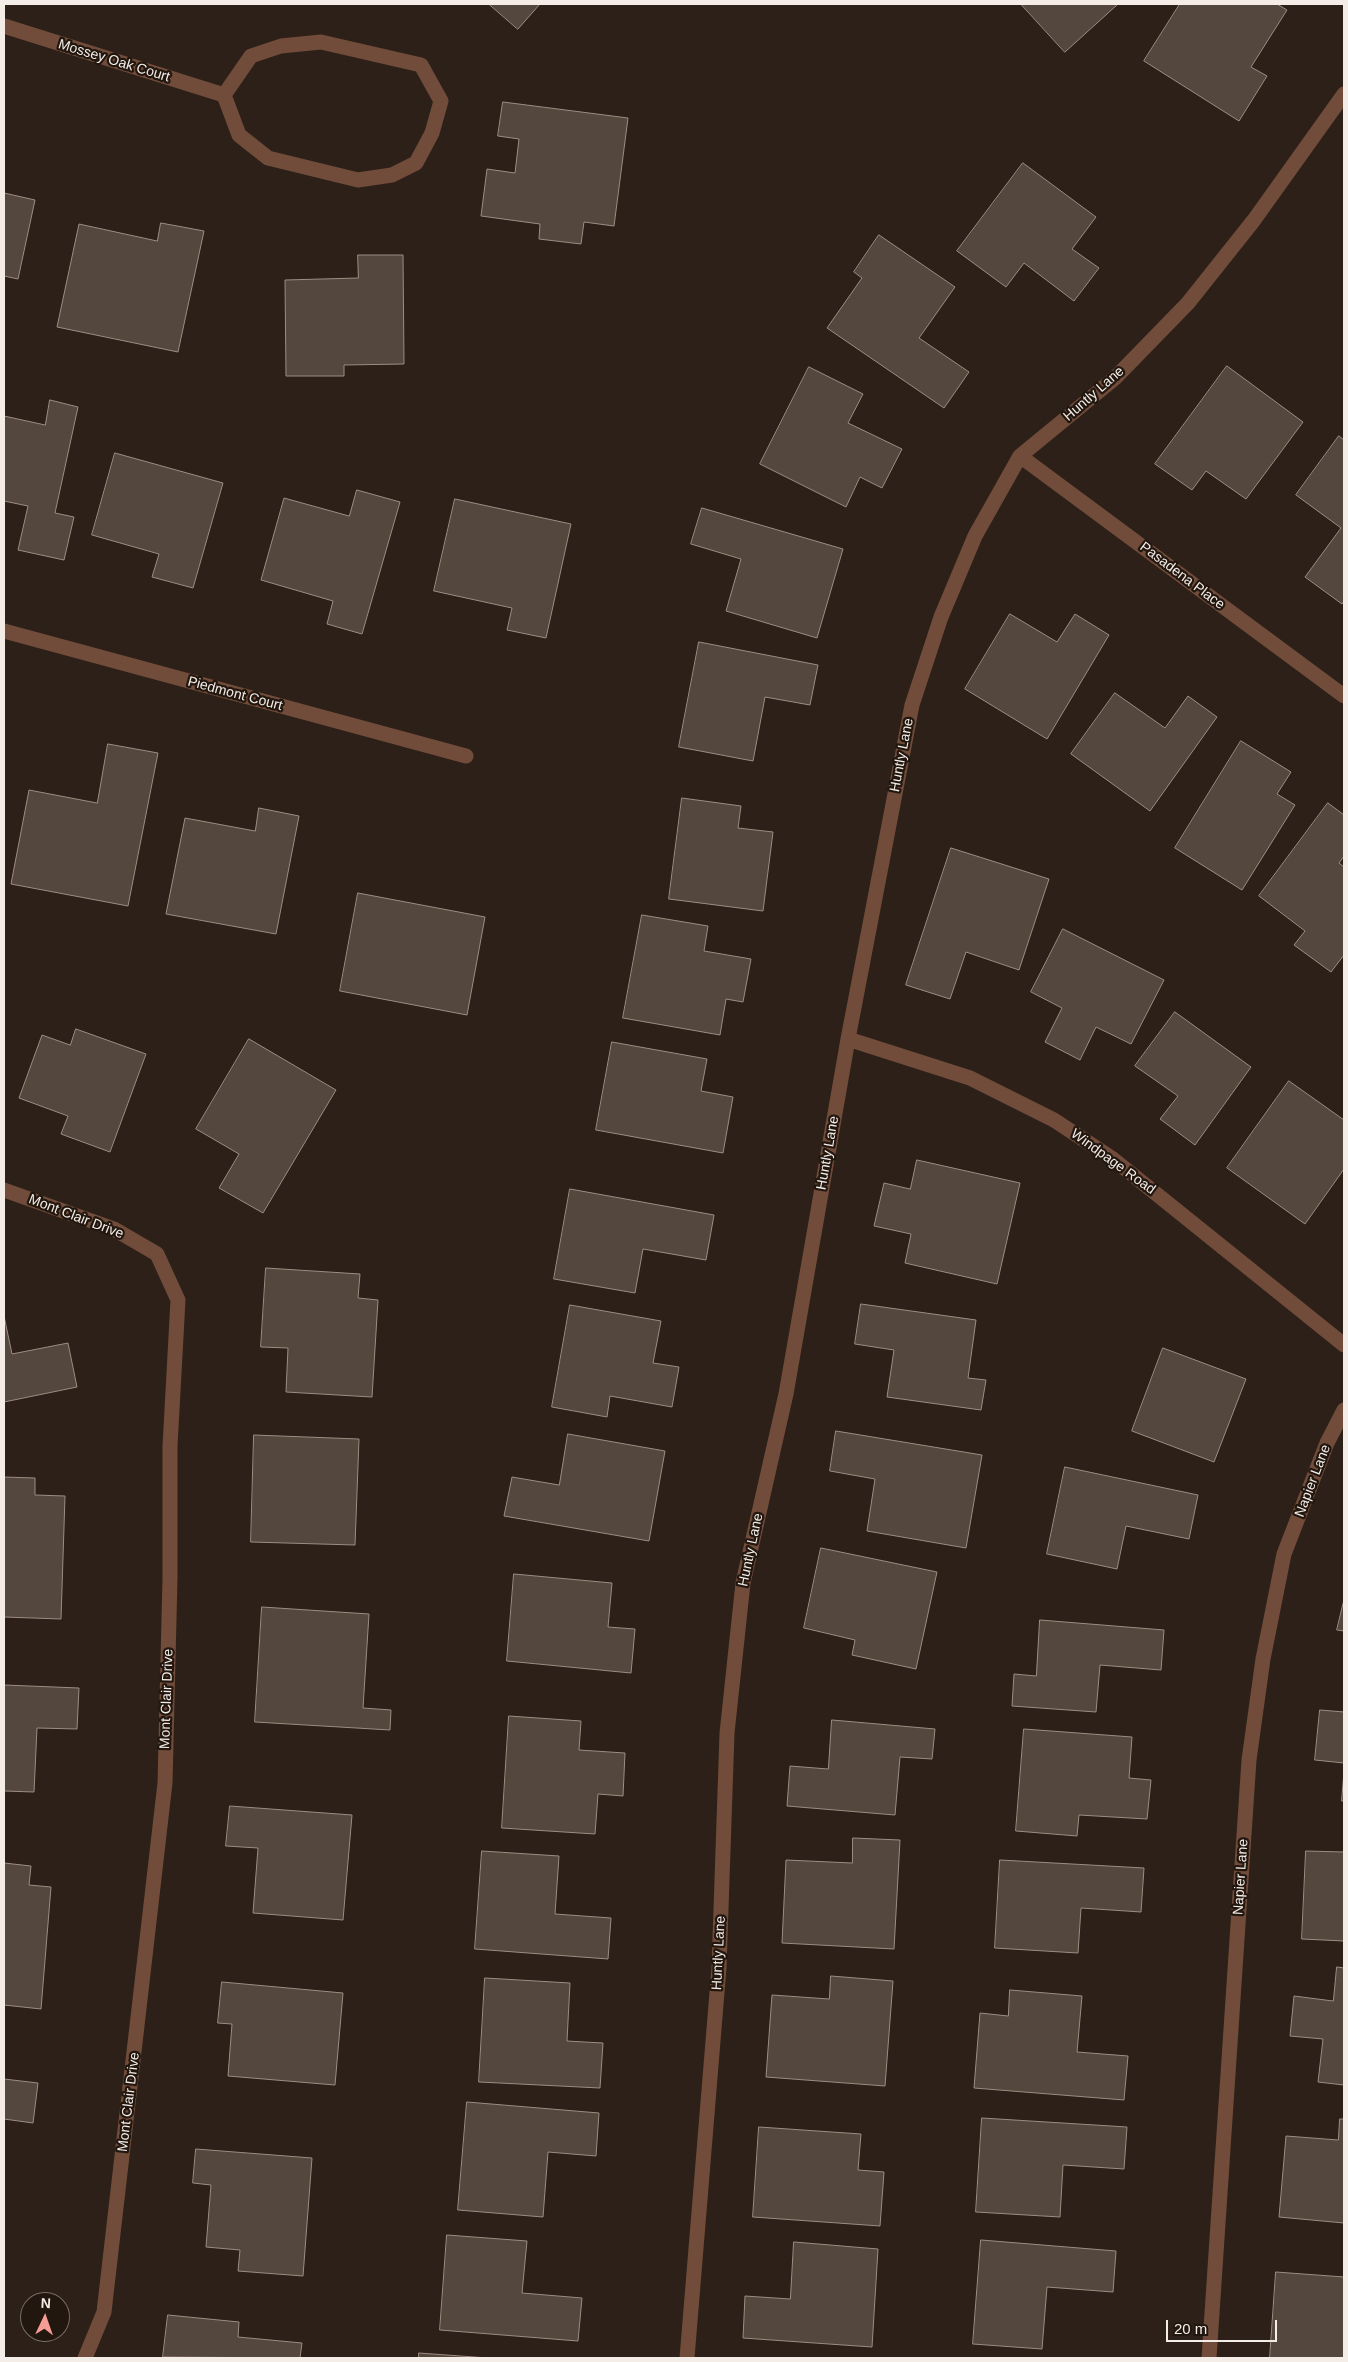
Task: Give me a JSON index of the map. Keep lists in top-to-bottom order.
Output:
{
  "streets": {
    "street": [
      "Mossey Oak Court",
      "Huntly Lane",
      "Pasadena Place",
      "Piedmont Court",
      "Windpage Road",
      "Mont Clair Drive",
      "Napier Lane"
    ]
  },
  "crossings": [
    ["Huntly Lane", "Pasadena Place"],
    ["Huntly Lane", "Windpage Road"]
  ],
  "scale_bar": "20 m",
  "north": "top"
}
